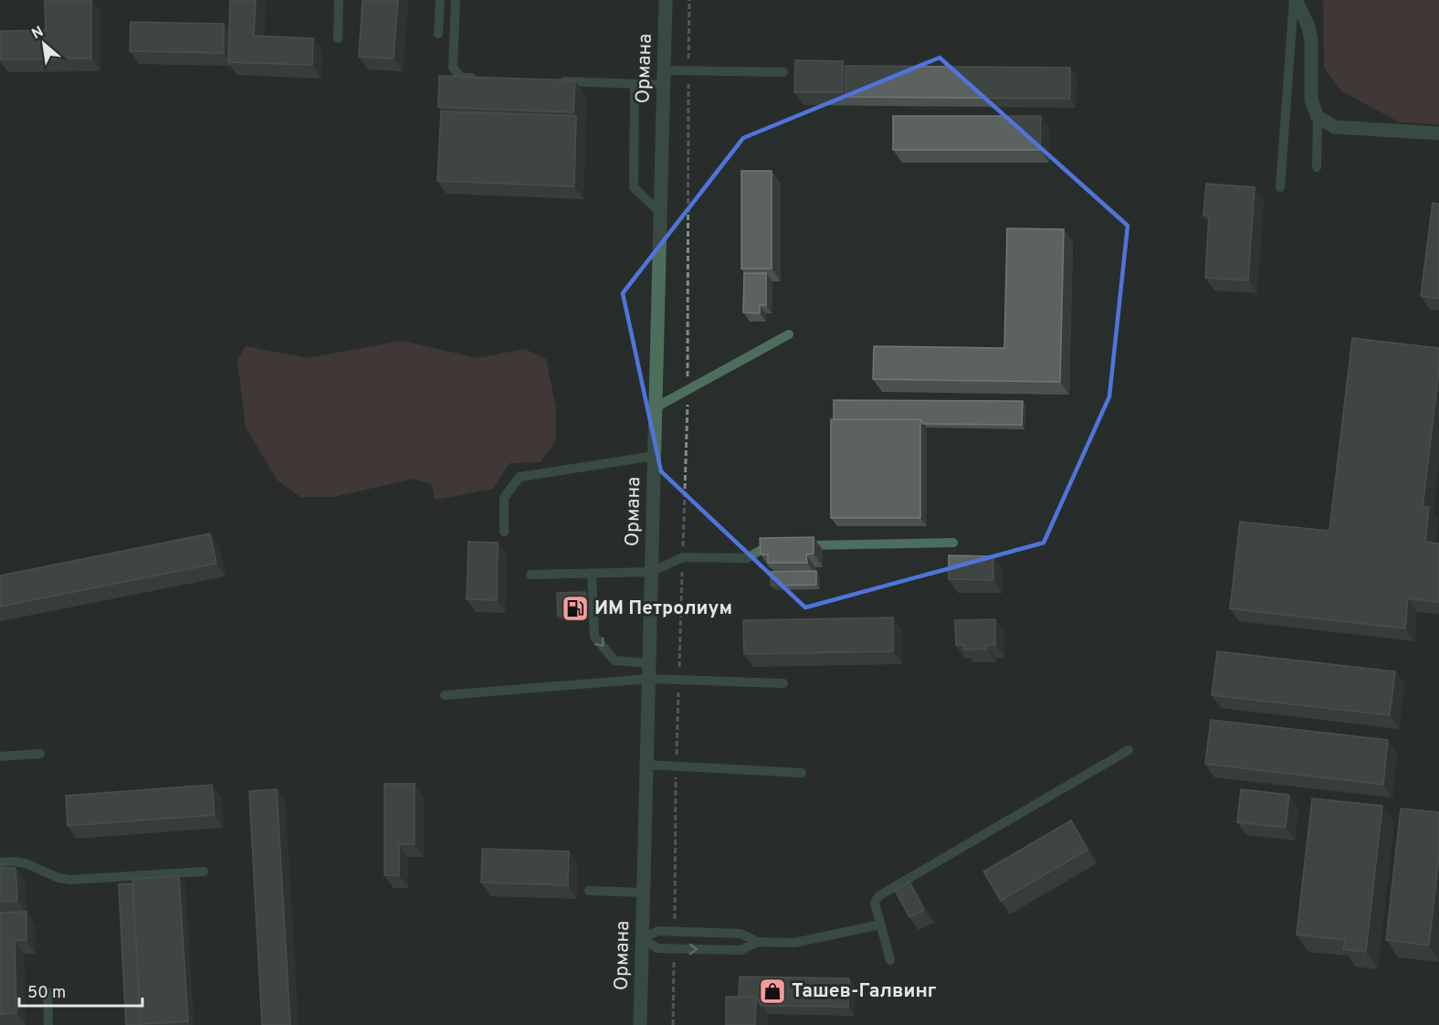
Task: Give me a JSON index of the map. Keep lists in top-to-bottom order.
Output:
{
  "streets": {
    "street": ["Ормана"]
  },
  "places": {
    "fuel station": ["ИМ Петролиум"],
    "shop": ["Ташев-Галвинг"]
  },
  "scale_bar": "50 m",
  "north": "top left"
}
